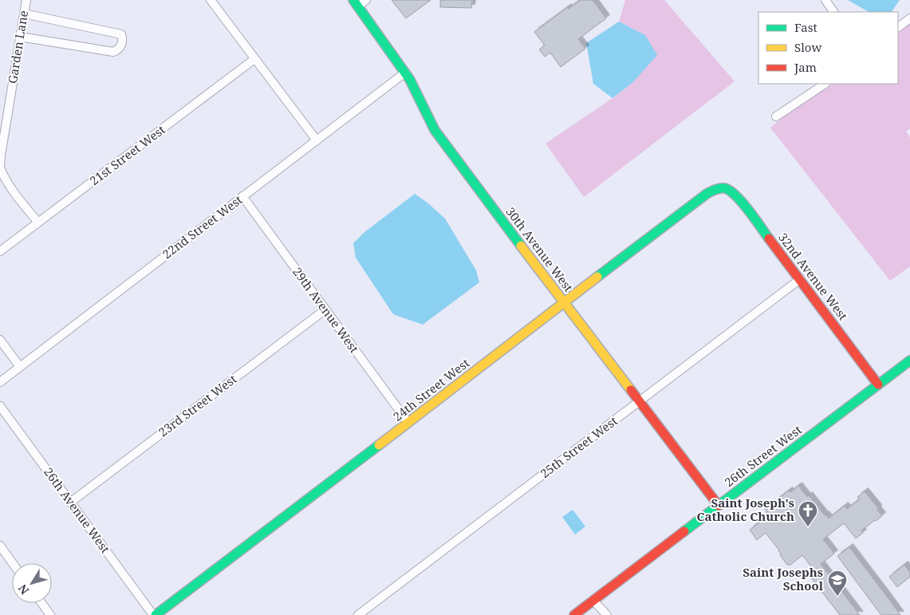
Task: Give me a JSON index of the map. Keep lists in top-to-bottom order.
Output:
{
  "streets": {
    "street": [
      "Garden Lane",
      "21st Street West",
      "22nd Street West",
      "30th Avenue West",
      "32nd Avenue West",
      "29th Avenue West",
      "24th Street West",
      "23rd Street West",
      "25th Street West",
      "26th Street West",
      "26th Avenue West"
    ]
  },
  "crossings": [
    ["Garden Lane", "21st Street West"],
    ["22nd Street West", "30th Avenue West"],
    ["22nd Street West", "29th Avenue West"],
    ["30th Avenue West", "24th Street West"],
    ["30th Avenue West", "25th Street West"],
    ["30th Avenue West", "26th Street West"],
    ["32nd Avenue West", "24th Street West"],
    ["32nd Avenue West", "25th Street West"],
    ["32nd Avenue West", "26th Street West"],
    ["29th Avenue West", "24th Street West"],
    ["29th Avenue West", "23rd Street West"],
    ["24th Street West", "26th Avenue West"],
    ["23rd Street West", "26th Avenue West"]
  ],
  "places": {
    "church": ["Saint Joseph's Catholic Church"],
    "school or university": ["Saint Josephs School"]
  },
  "legend": ["Fast", "Slow", "Jam"],
  "north": "bottom left"
}
